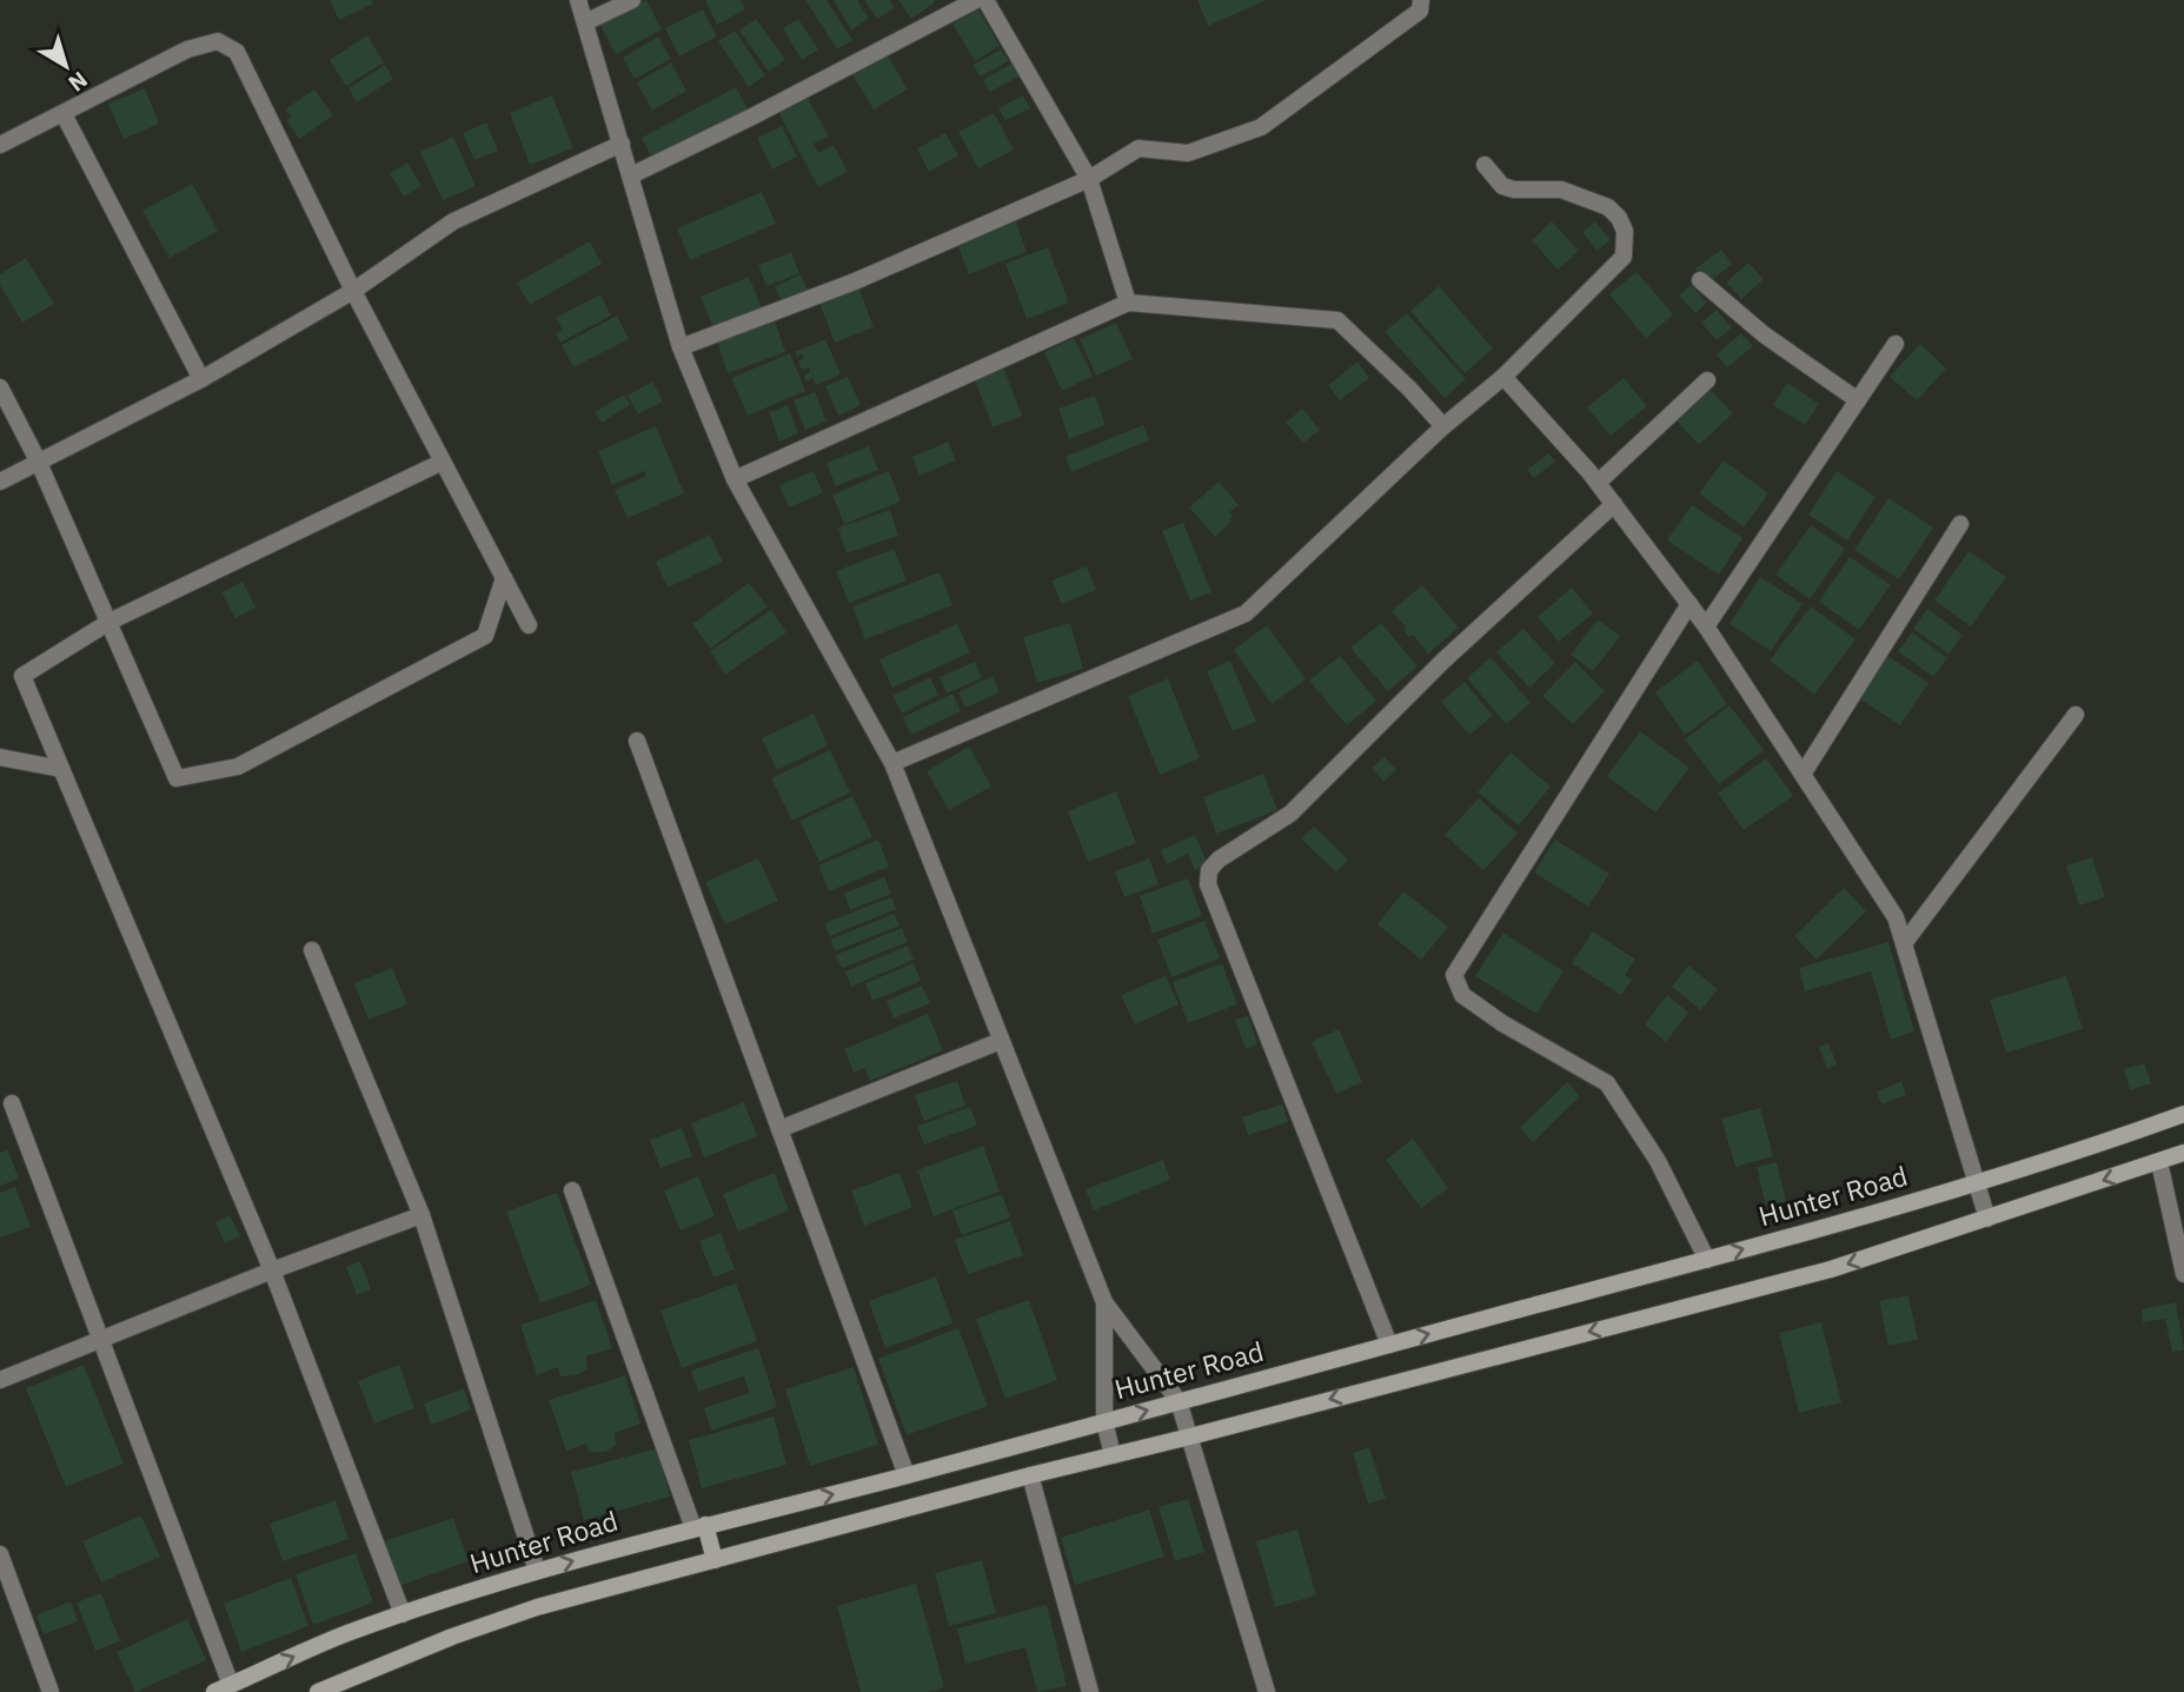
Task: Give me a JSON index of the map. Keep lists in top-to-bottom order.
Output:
{
  "streets": {
    "main road": ["Hunter Road"]
  },
  "north": "bottom right"
}
